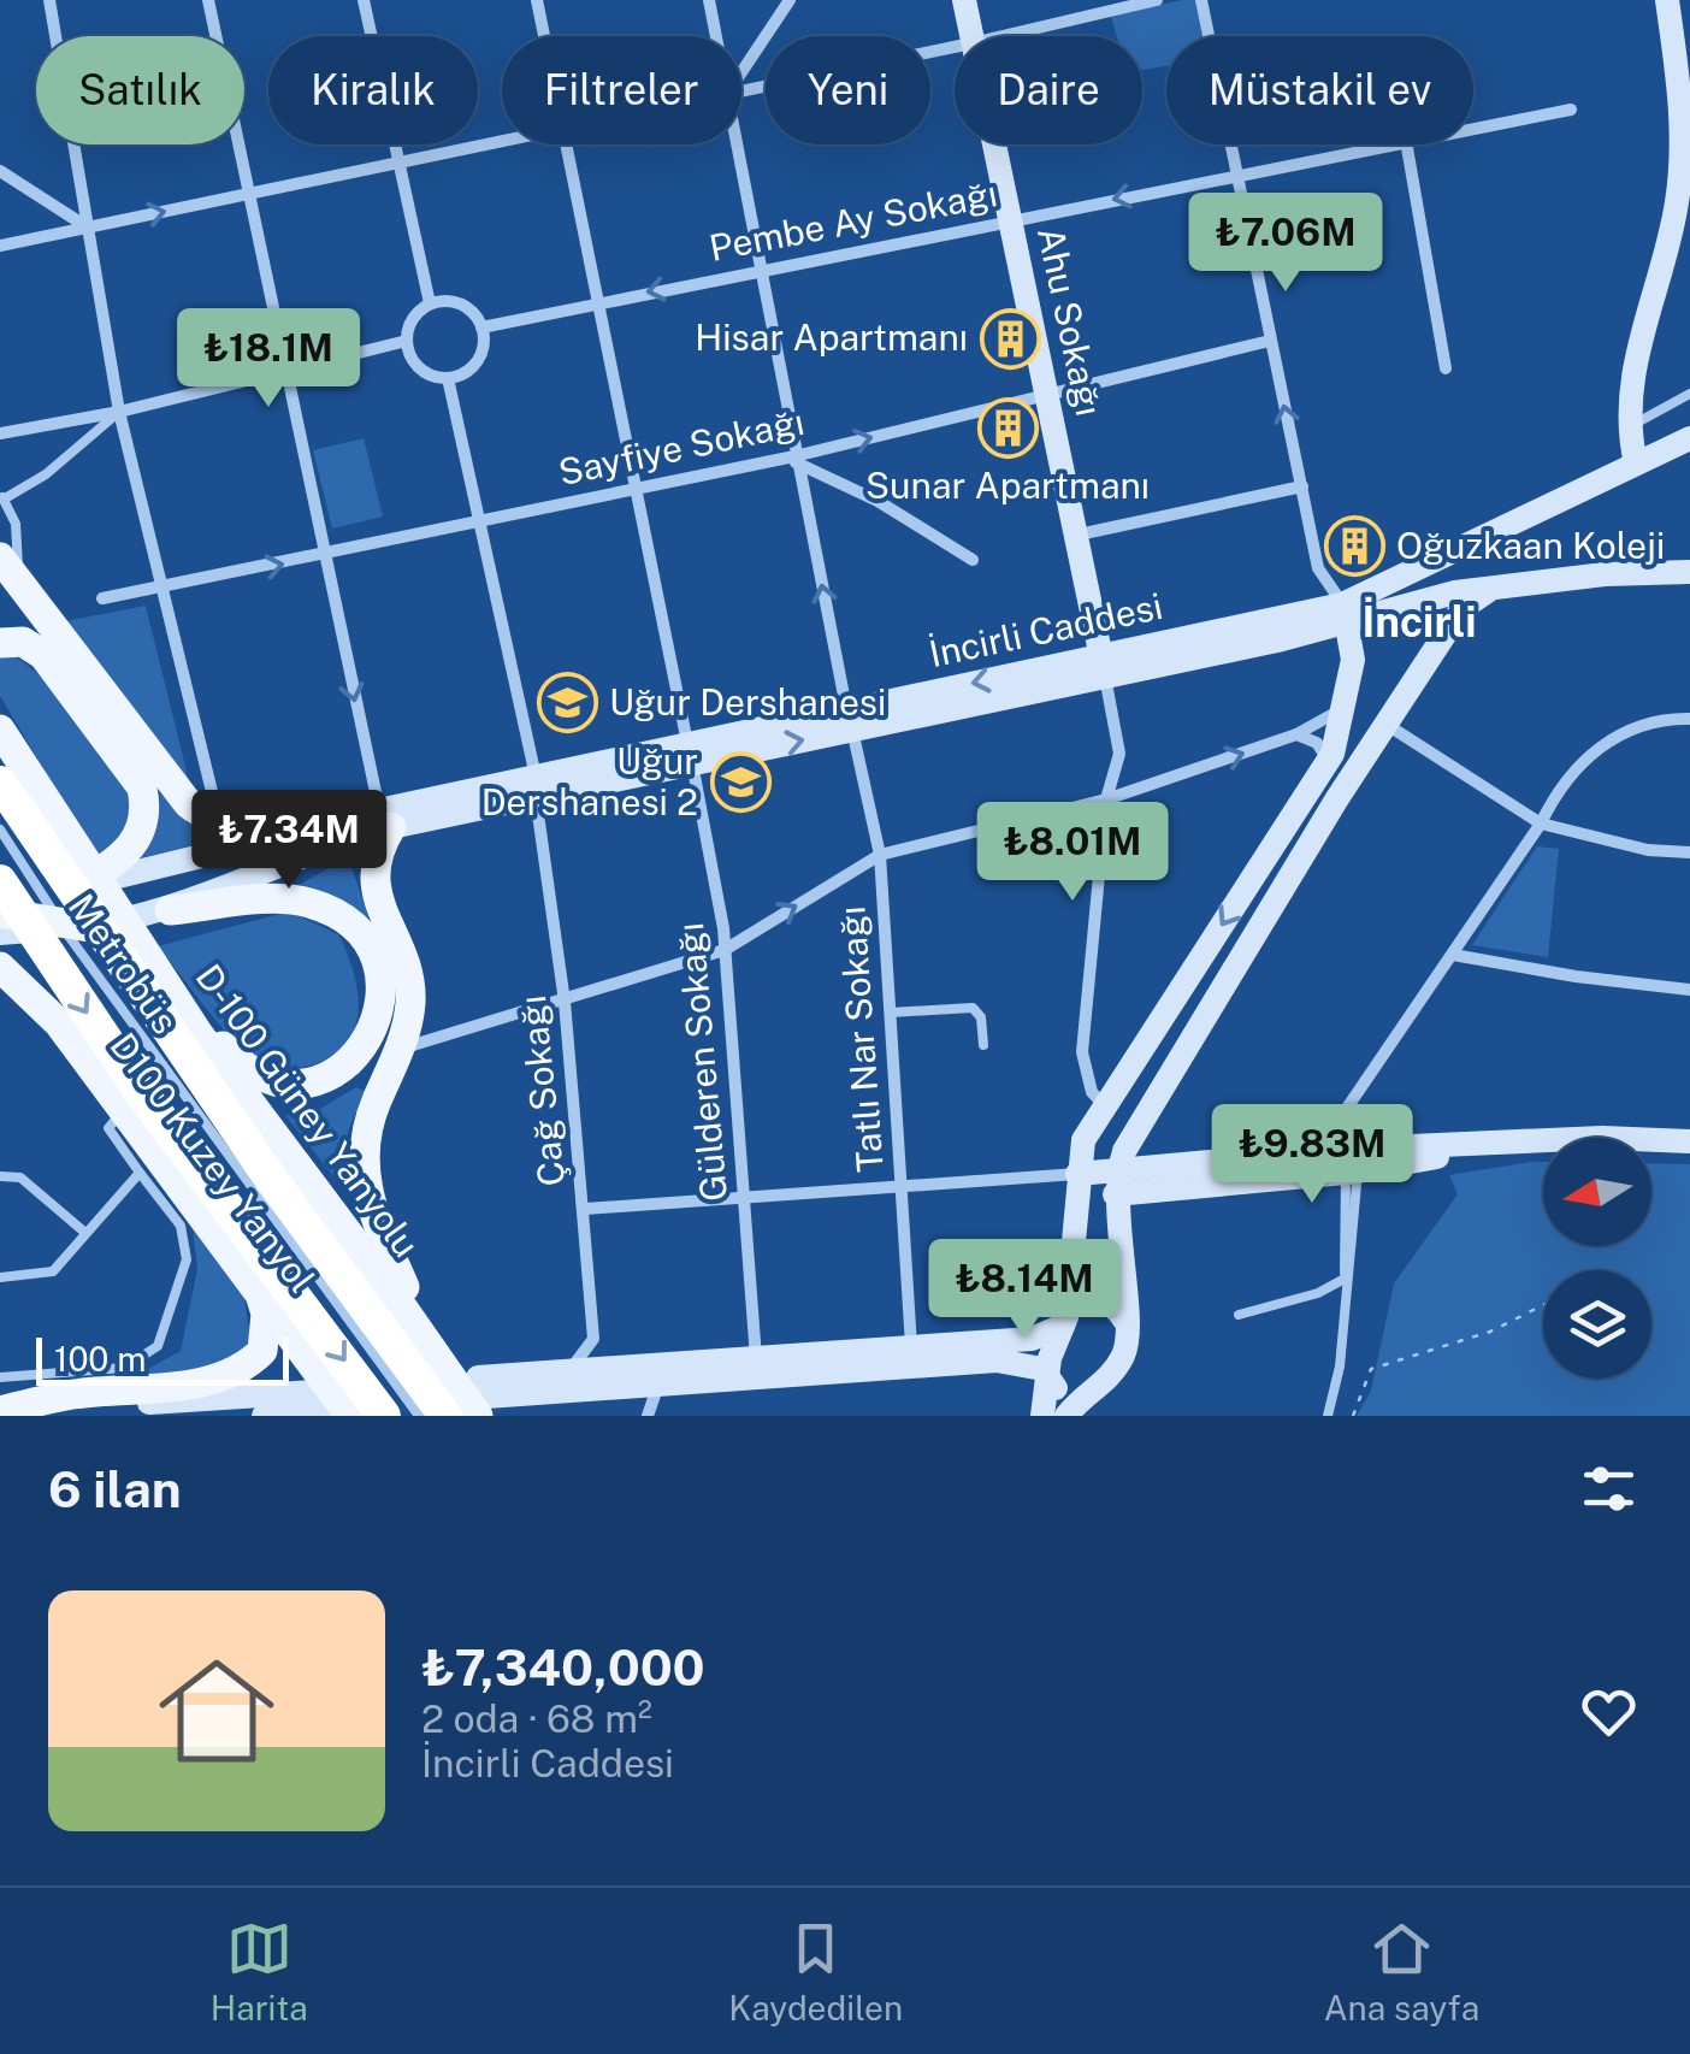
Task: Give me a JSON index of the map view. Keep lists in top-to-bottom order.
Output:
{
  "streets": {
    "main road": [
      "Ahu Sokağı",
      "İncirli Caddesi",
      "D-100 Güney Yanyolu",
      "D100 Kuzey Yanyol"
    ],
    "street": [
      "Pembe Ay Sokağı",
      "Sayfiye Sokağı",
      "Tatlı Nar Sokağı",
      "Gülderen Sokağı",
      "Çağ Sokağı"
    ],
    "lane": ["Metrobüs"]
  },
  "crossings": [
    ["Pembe Ay Sokağı", "Ahu Sokağı"],
    ["Pembe Ay Sokağı", "Tatlı Nar Sokağı"],
    ["Pembe Ay Sokağı", "Gülderen Sokağı"],
    ["Pembe Ay Sokağı", "Çağ Sokağı"],
    ["Ahu Sokağı", "Sayfiye Sokağı"],
    ["Ahu Sokağı", "İncirli Caddesi"],
    ["Sayfiye Sokağı", "Tatlı Nar Sokağı"],
    ["Sayfiye Sokağı", "Gülderen Sokağı"],
    ["Sayfiye Sokağı", "Çağ Sokağı"],
    ["İncirli Caddesi", "Tatlı Nar Sokağı"],
    ["İncirli Caddesi", "Gülderen Sokağı"],
    ["İncirli Caddesi", "Çağ Sokağı"]
  ],
  "one_way": ["Pembe Ay Sokağı", "Sayfiye Sokağı"],
  "districts": ["İncirli"],
  "places": {
    "building": ["Hisar Apartmanı", "Sunar Apartmanı", "Oğuzkaan Koleji"],
    "school or university": ["Uğur Dershanesi", "Uğur Dershanesi 2"]
  },
  "scale_bar": "100 m",
  "north": "left",
  "page": {
    "chip": [
      "Satılık",
      "Kiralık",
      "Filtreler",
      "Yeni",
      "Daire",
      "Müstakil ev"
    ],
    "price": [
      "₺7.06M",
      "₺18.1M",
      "₺7.34M",
      "₺8.01M",
      "₺9.83M",
      "₺8.14M"
    ],
    "scale": "100 m",
    "heading": "6 ilan",
    "list": [
      {
        "name": "₺7,340,000",
        "note": "2 oda · 68 m² · İncirli Caddesi"
      }
    ],
    "tabs": ["Harita", "Kaydedilen", "Ana sayfa"]
  }
}
